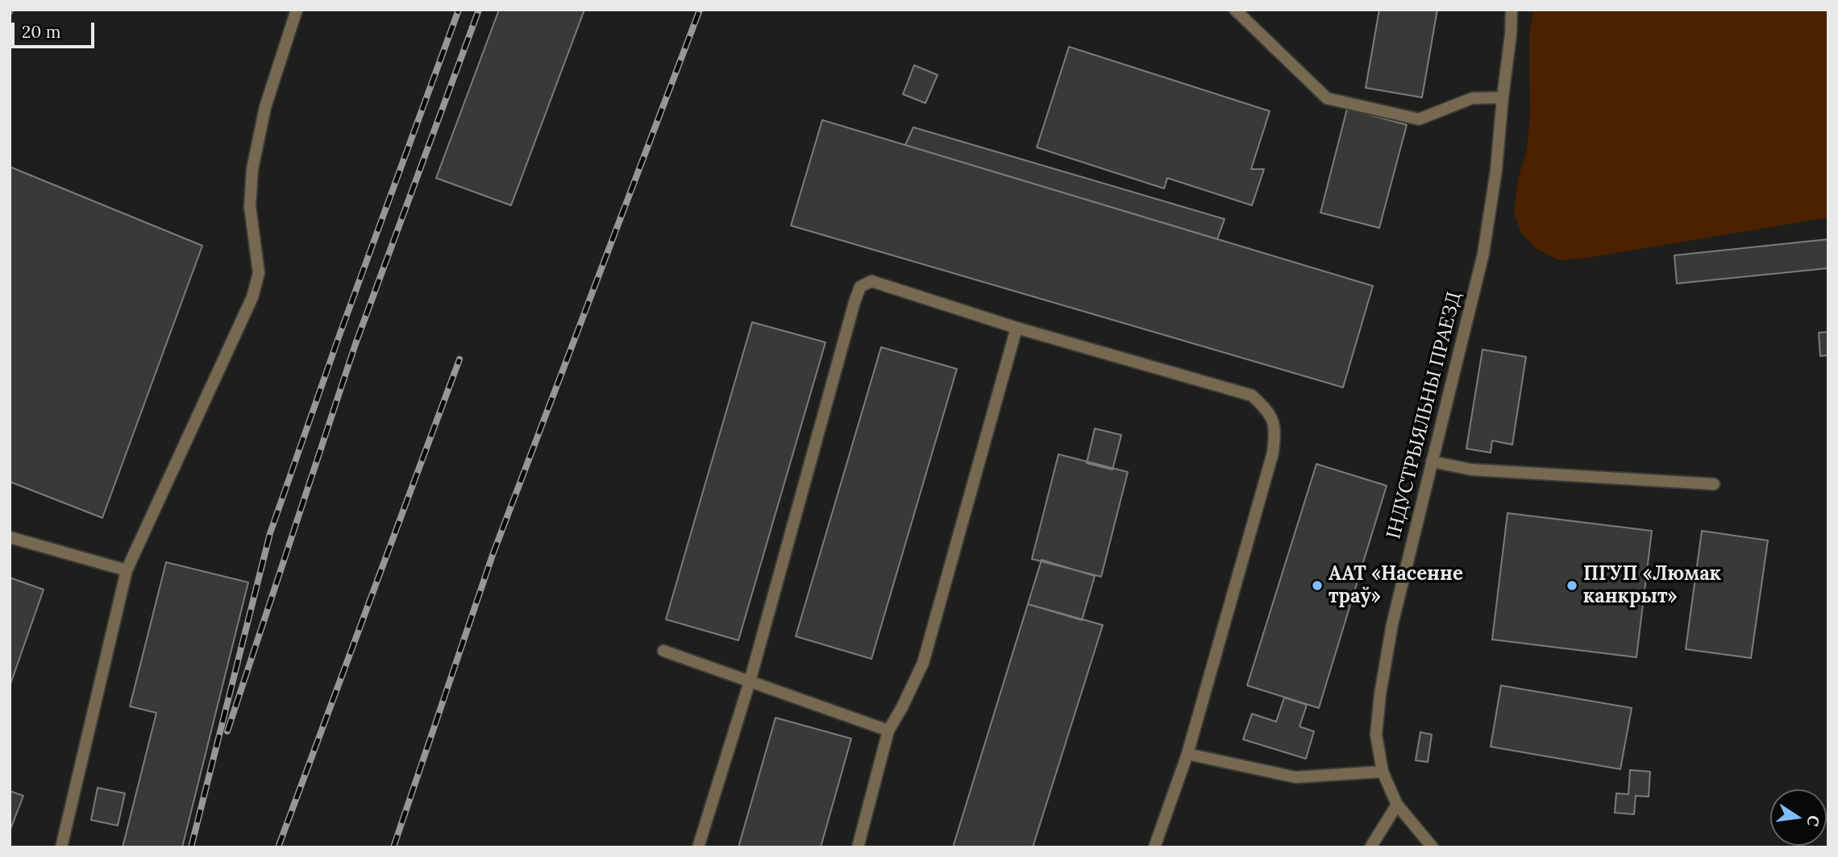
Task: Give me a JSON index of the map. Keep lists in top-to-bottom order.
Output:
{
  "streets": {
    "street": ["ІНДУСТРЫЯЛЬНЫ ПРАЕЗД"]
  },
  "places": ["ААТ «Насенне траў»", "ПГУП «Люмак канкрыт»"],
  "scale_bar": "20 m",
  "north": "right"
}
